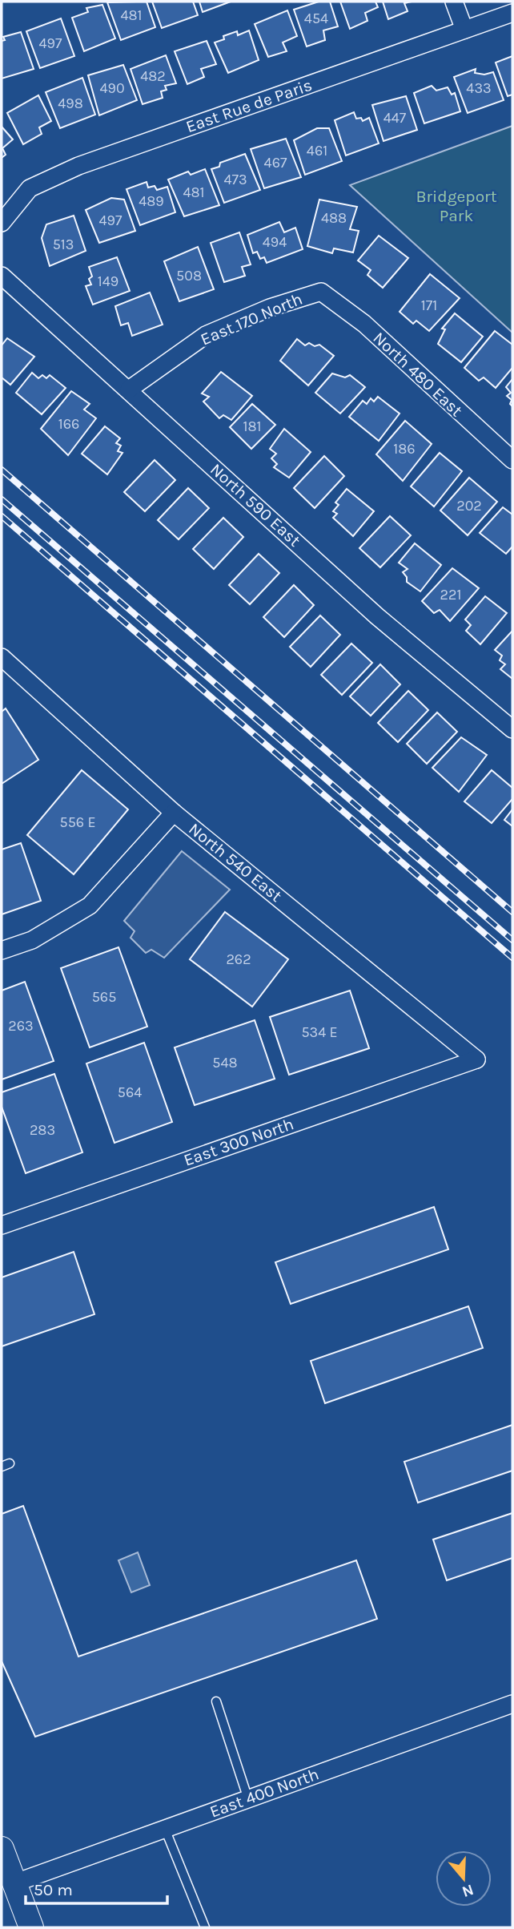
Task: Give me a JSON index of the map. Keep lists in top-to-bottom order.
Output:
{
  "streets": {
    "street": [
      "East Rue de Paris",
      "East 170 North",
      "North 480 East",
      "North 590 East",
      "North 540 East",
      "East 300 North",
      "East 400 North"
    ]
  },
  "crossings": [
    ["East 170 North", "North 480 East"],
    ["East 170 North", "North 590 East"],
    ["North 540 East", "East 300 North"]
  ],
  "parks": ["Bridgeport Park"],
  "house_numbers": [
    "481",
    "454",
    "497",
    "482",
    "490",
    "433",
    "498",
    "447",
    "461",
    "467",
    "473",
    "481",
    "489",
    "488",
    "497",
    "494",
    "513",
    "508",
    "149",
    "171",
    "166",
    "181",
    "186",
    "202",
    "221",
    "556 E",
    "262",
    "565",
    "263",
    "534 E",
    "548",
    "564",
    "283"
  ],
  "scale_bar": "50 m",
  "north": "bottom"
}
